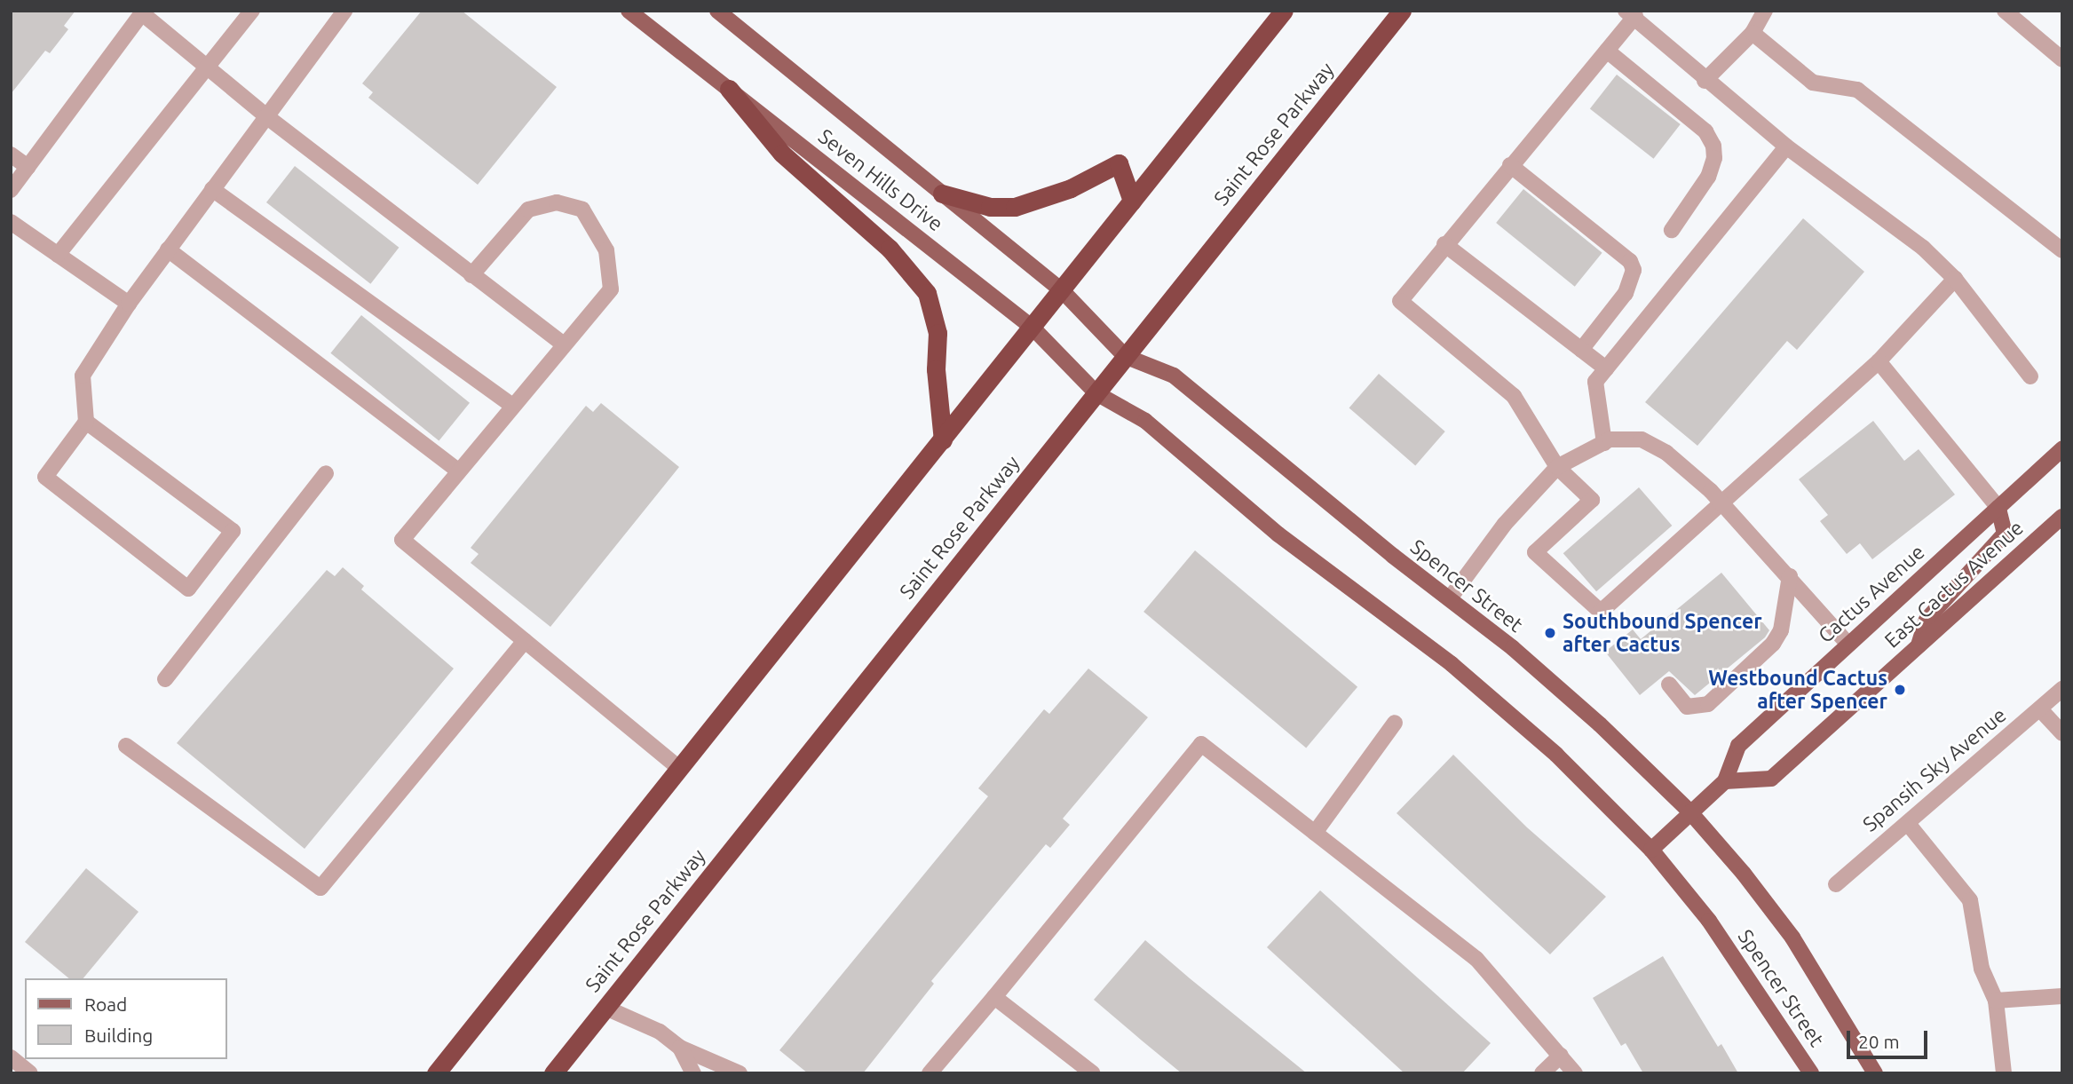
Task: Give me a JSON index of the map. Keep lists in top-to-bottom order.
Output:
{
  "streets": {
    "highway": ["Saint Rose Parkway"],
    "main road": [
      "Seven Hills Drive",
      "East Cactus Avenue",
      "Spencer Street",
      "Cactus Avenue"
    ],
    "street": ["Spansih Sky Avenue"]
  },
  "crossings": [
    ["Saint Rose Parkway", "Seven Hills Drive"],
    ["Saint Rose Parkway", "Spencer Street"],
    ["Seven Hills Drive", "Spencer Street"],
    ["East Cactus Avenue", "Cactus Avenue"],
    ["Spencer Street", "Cactus Avenue"]
  ],
  "places": ["Southbound Spencer after Cactus", "Westbound Cactus after Spencer"],
  "legend": ["Road", "Building"],
  "scale_bar": "20 m"
}
